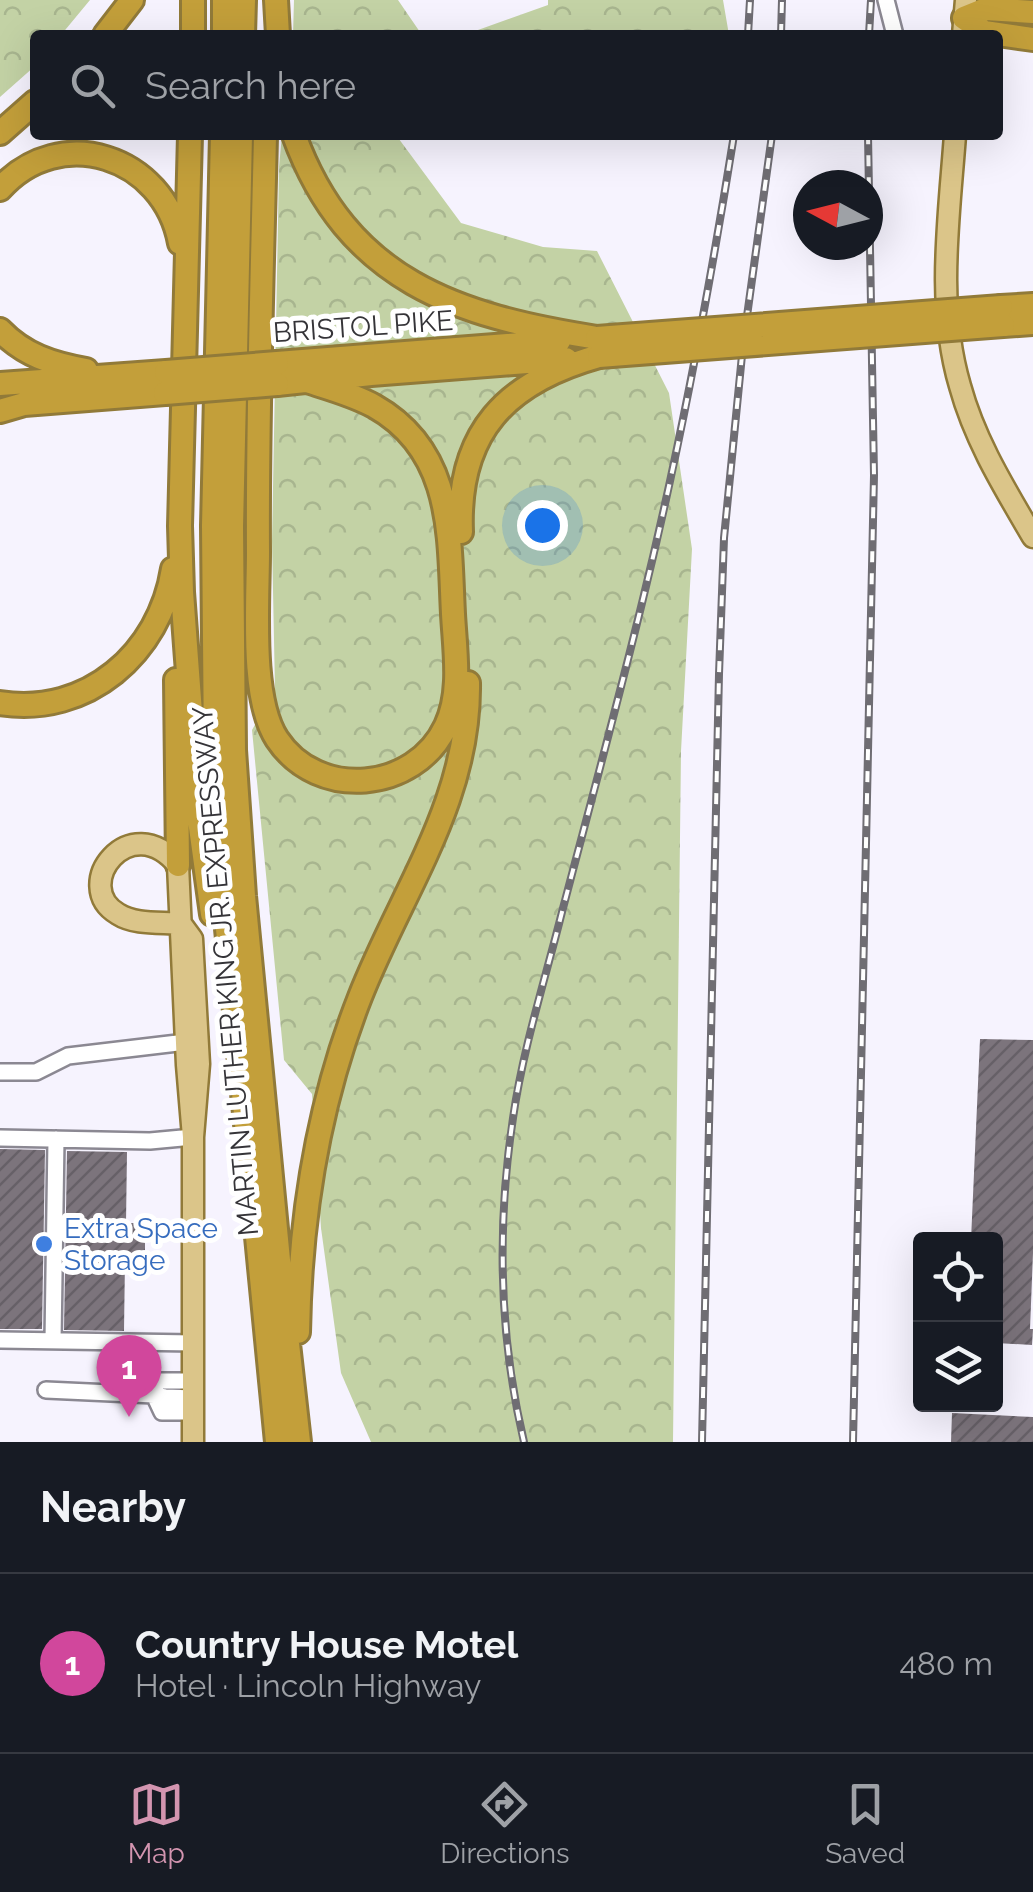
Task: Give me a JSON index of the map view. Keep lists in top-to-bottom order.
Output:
{
  "streets": {
    "highway": ["BRISTOL PIKE", "MARTIN LUTHER KING JR. EXPRESSWAY"]
  },
  "places": ["Extra Space Storage"],
  "north": "left",
  "page": {
    "search": "Search here",
    "pins": "1",
    "heading": "Nearby",
    "list": [
      {
        "mark": "1",
        "name": "Country House Motel",
        "note": "Hotel · Lincoln Highway",
        "value": "480 m"
      }
    ],
    "nav": ["Map", "Directions", "Saved"]
  }
}
